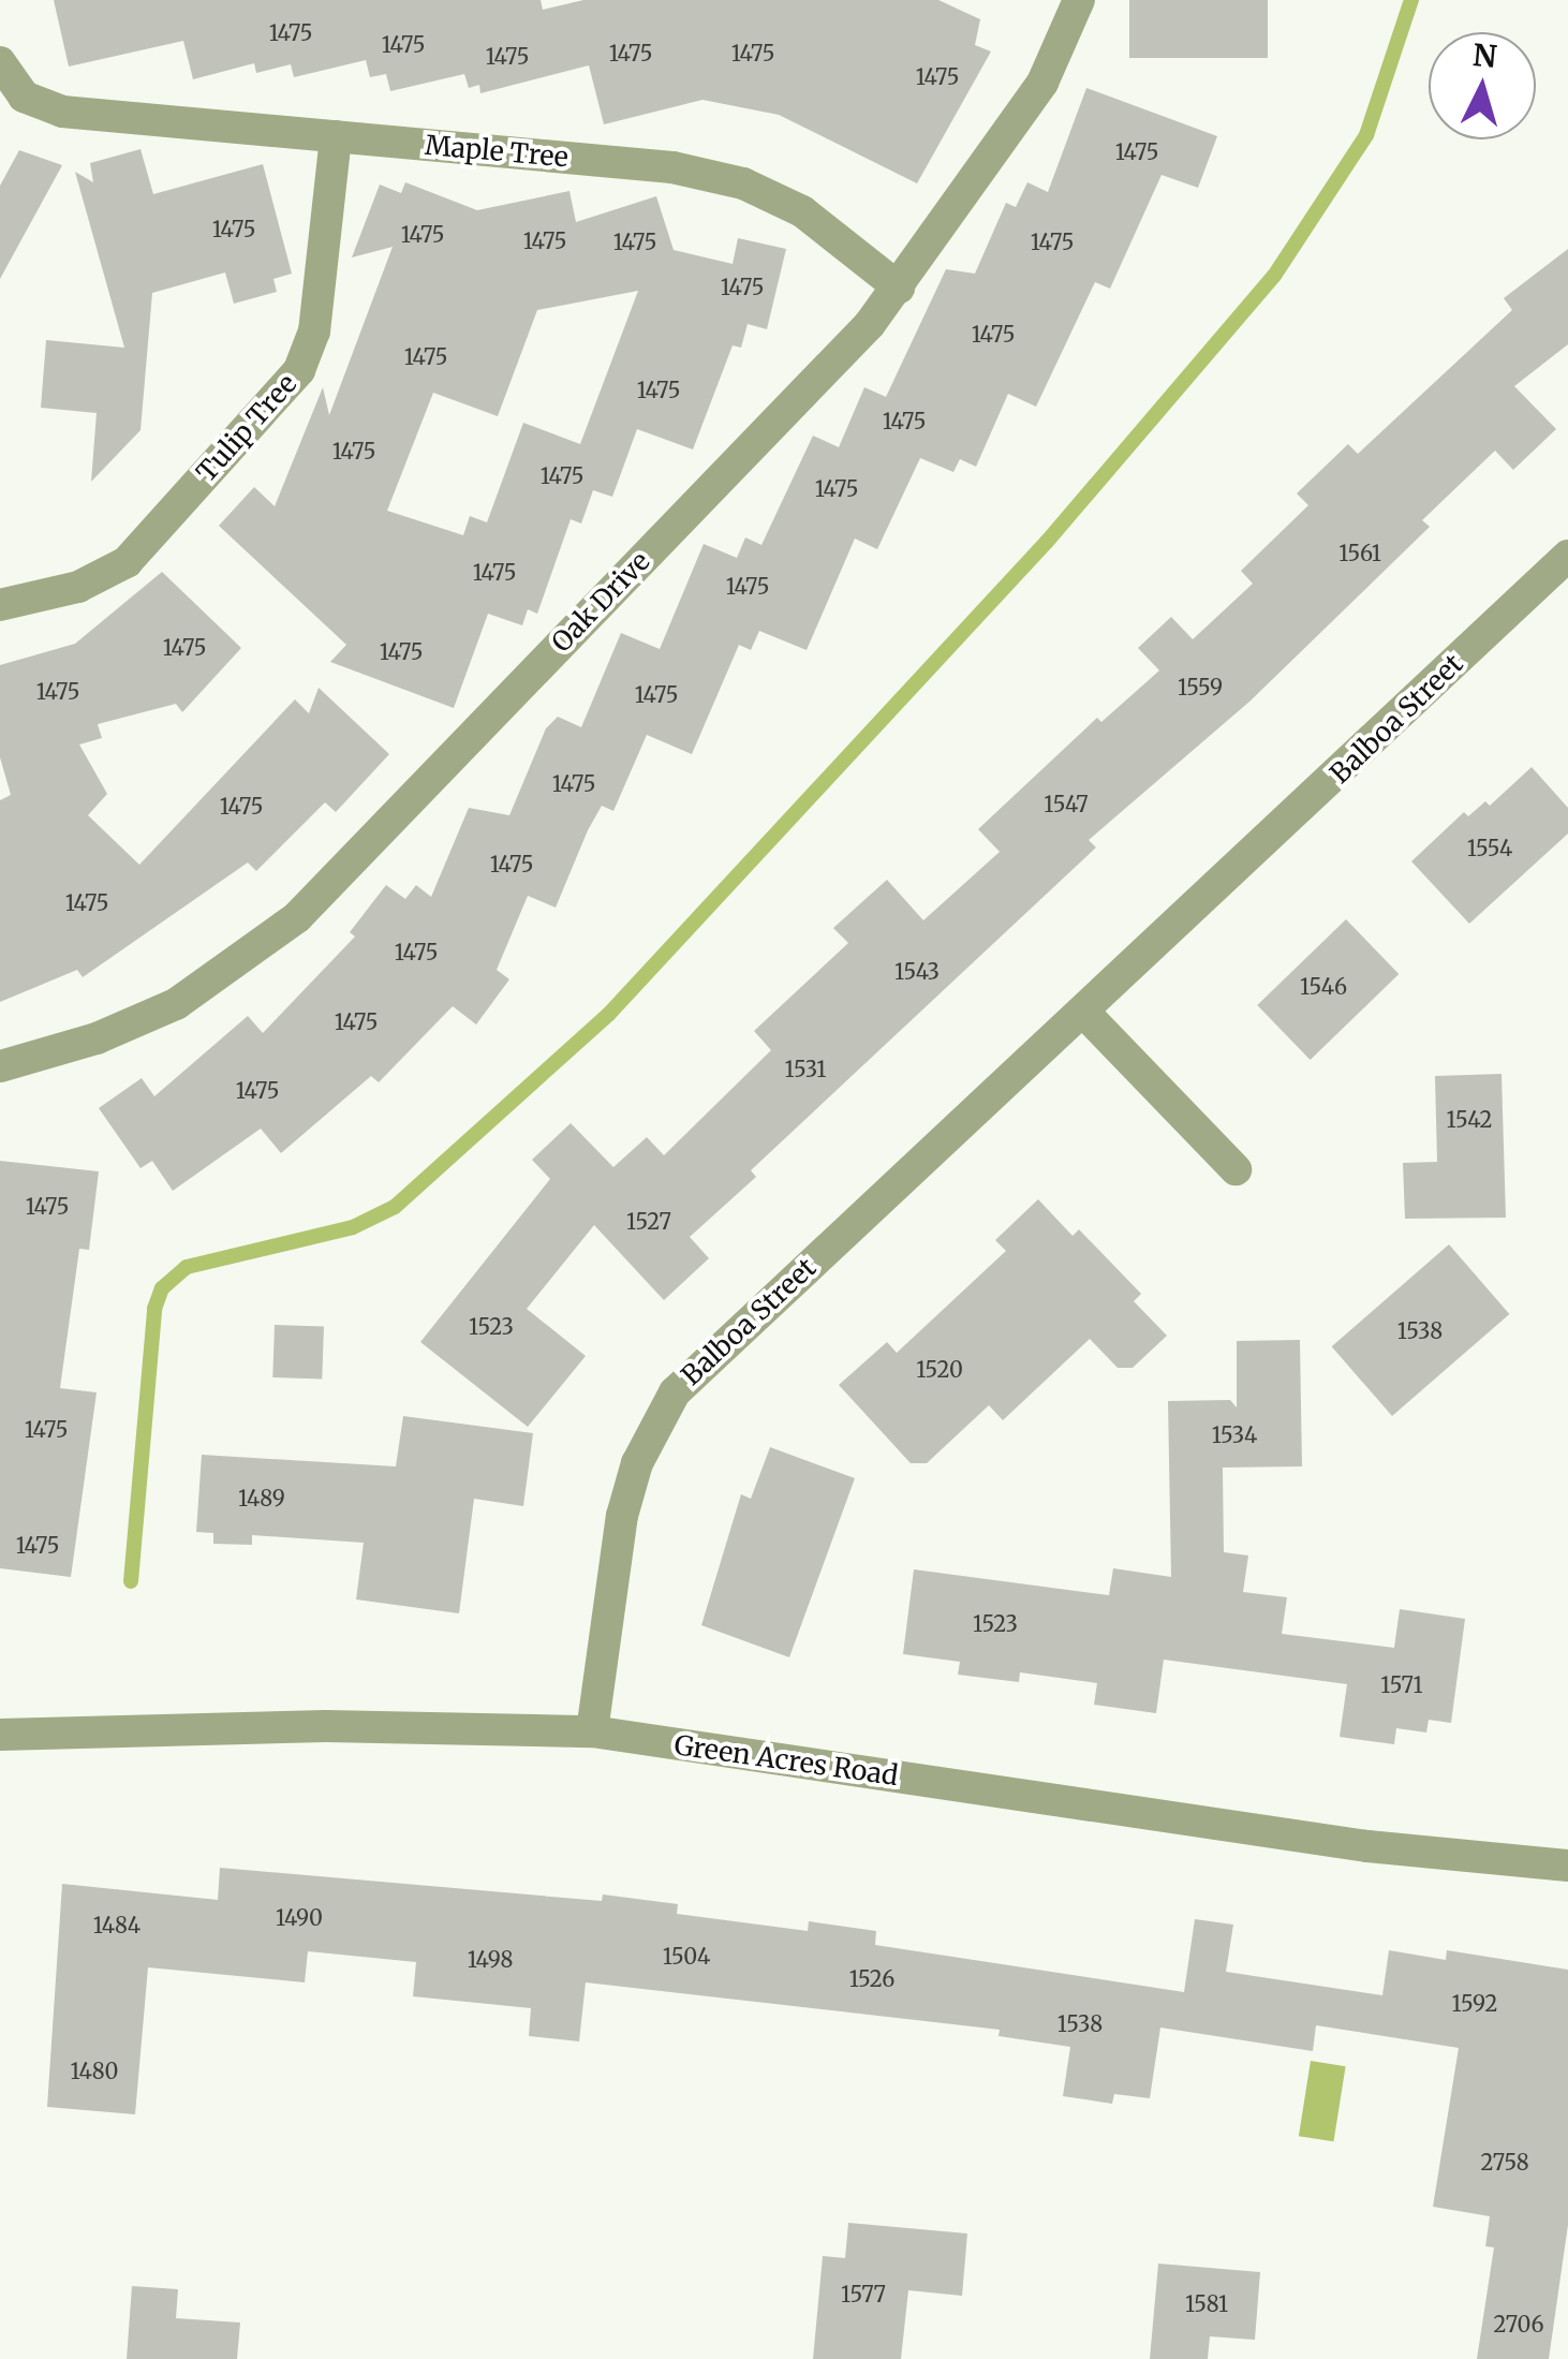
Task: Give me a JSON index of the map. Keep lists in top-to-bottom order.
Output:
{
  "streets": {
    "street": [
      "Maple Tree",
      "Tulip Tree",
      "Oak Drive",
      "Balboa Street",
      "Green Acres Road"
    ]
  },
  "crossings": [
    ["Maple Tree", "Tulip Tree"],
    ["Maple Tree", "Oak Drive"],
    ["Balboa Street", "Green Acres Road"]
  ],
  "house_numbers": [
    "1475",
    "1475",
    "1475",
    "1475",
    "1475",
    "1475",
    "1475",
    "1475",
    "1475",
    "1475",
    "1475",
    "1475",
    "1475",
    "1475",
    "1475",
    "1475",
    "1475",
    "1475",
    "1475",
    "1475",
    "1561",
    "1475",
    "1475",
    "1475",
    "1475",
    "1559",
    "1475",
    "1475",
    "1475",
    "1547",
    "1475",
    "1554",
    "1475",
    "1475",
    "1475",
    "1543",
    "1546",
    "1475",
    "1531",
    "1475",
    "1542",
    "1475",
    "1527",
    "1523",
    "1538",
    "1520",
    "1475",
    "1534",
    "1489",
    "1475",
    "1523",
    "1571",
    "1490",
    "1484",
    "1504",
    "1498",
    "1526",
    "1592",
    "1538",
    "1480",
    "2758",
    "1577",
    "1581",
    "2706"
  ],
  "north": "top"
}
